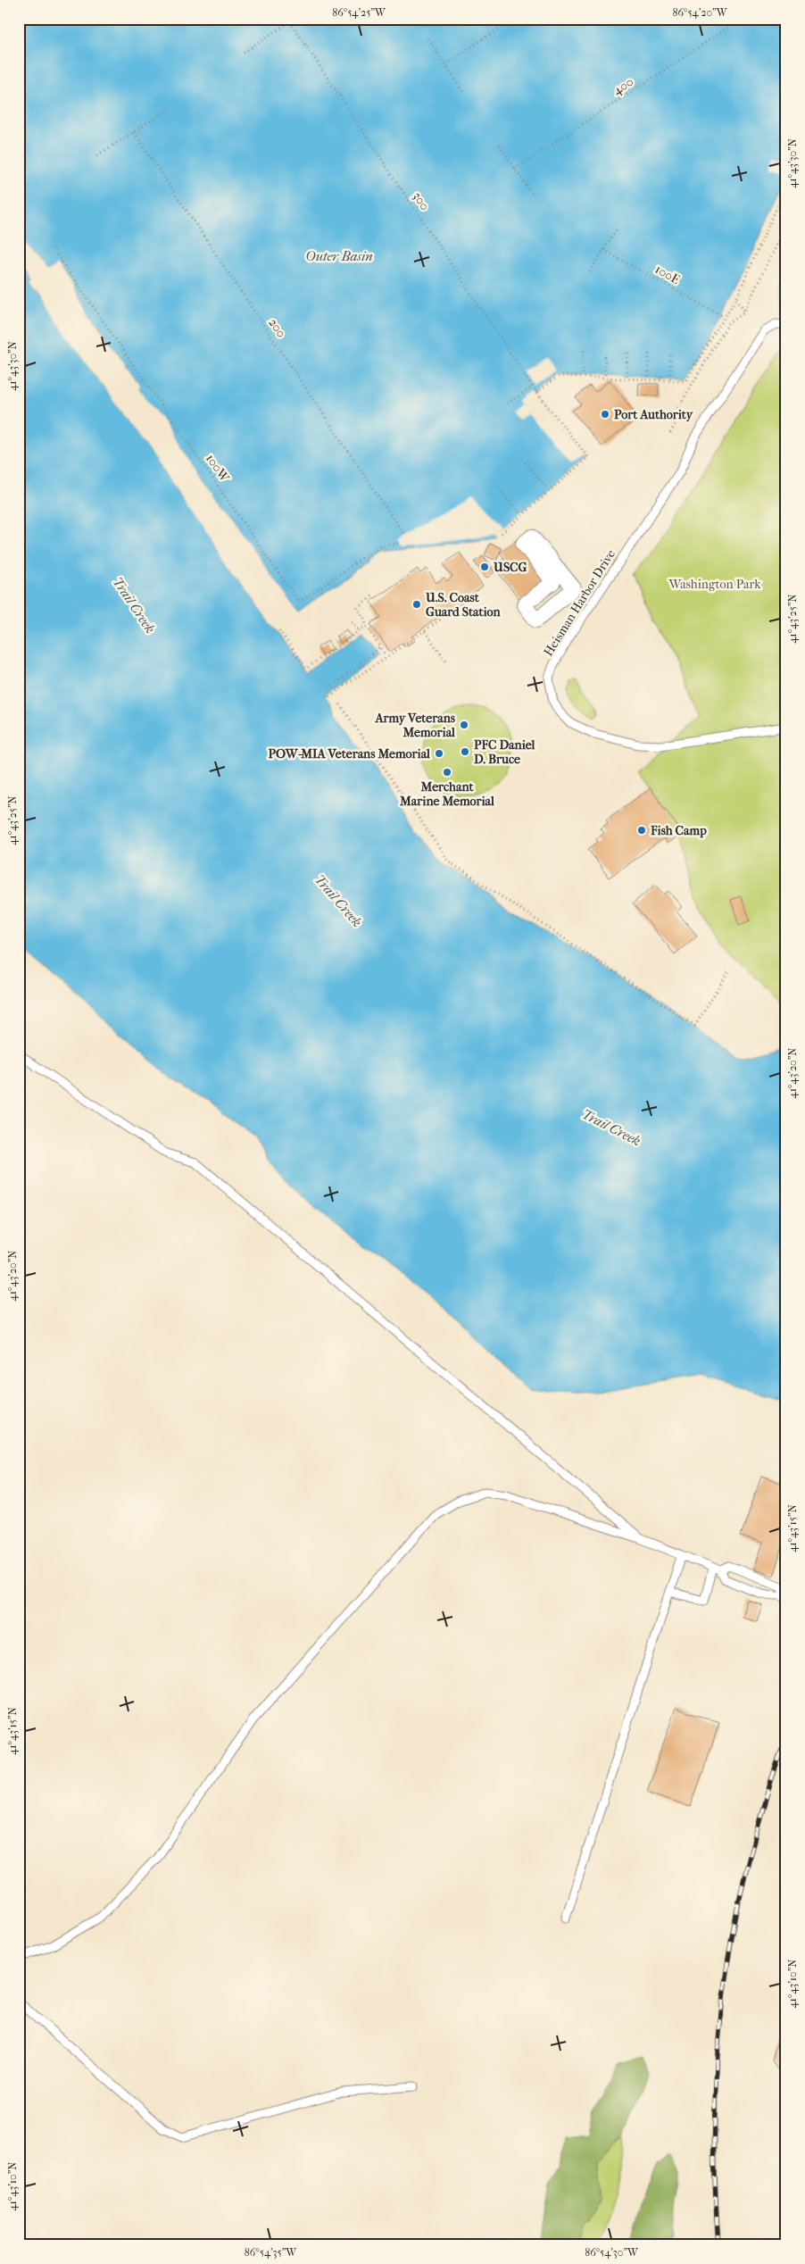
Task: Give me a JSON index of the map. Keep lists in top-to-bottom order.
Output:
{
  "streets": {
    "lane": ["Heisman Harbor Drive"],
    "path": [
      "400",
      "300",
      "100E",
      "200",
      "100W"
    ]
  },
  "water": ["Outer Basin", "Trail Creek"],
  "parks": ["Washington Park"],
  "places": [
    "Port Authority",
    "USCG",
    "U.S. Coast Guard Station",
    "Army Veterans Memorial",
    "PFC Daniel D. Bruce",
    "POW-MIA Veterans Memorial",
    "Merchant Marine Memorial",
    "Fish Camp"
  ],
  "coordinates": [
    "86°54'25\"W",
    "86°54'20\"W",
    "41°43'30\"N",
    "41°43'25\"N",
    "41°43'20\"N",
    "41°43'15\"N",
    "41°43'10\"N",
    "86°54'35\"W",
    "86°54'30\"W"
  ]
}
